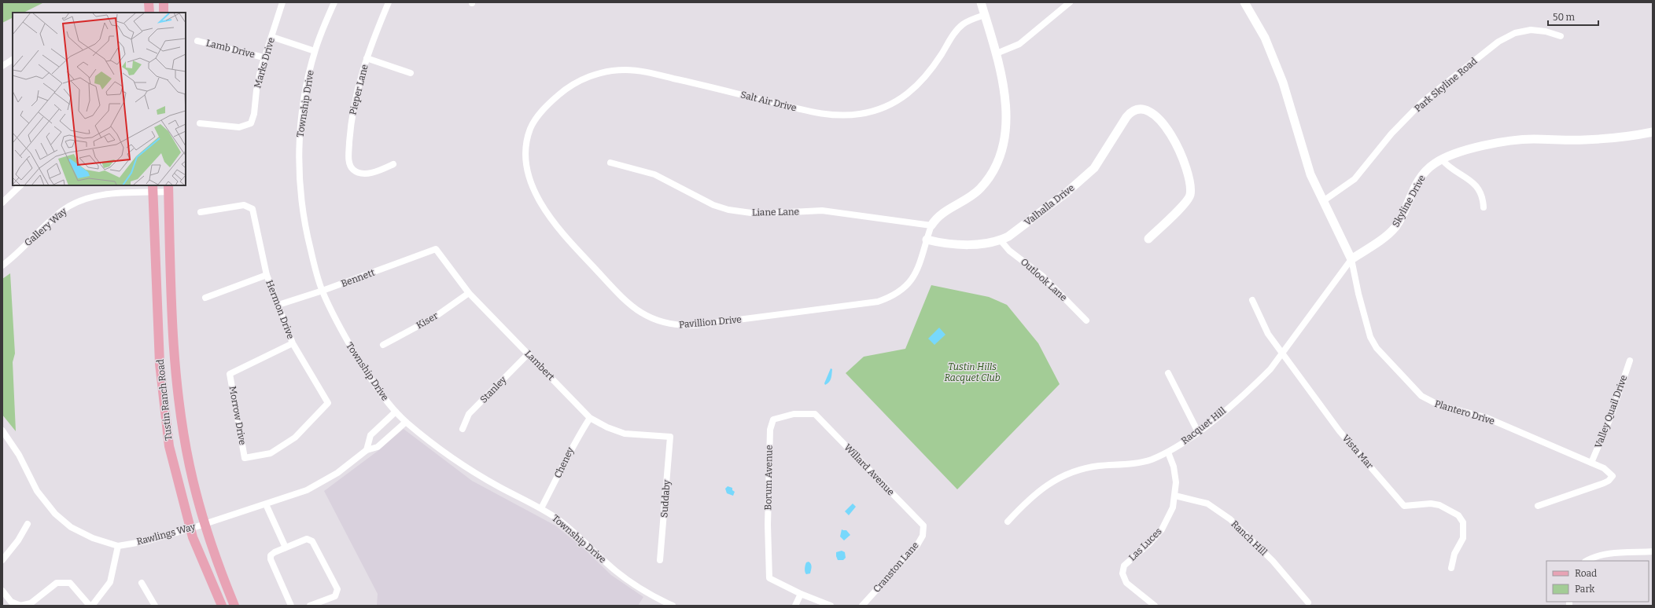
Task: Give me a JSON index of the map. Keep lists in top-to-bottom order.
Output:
{
  "streets": {
    "main road": ["Tustin Ranch Road"],
    "street": [
      "Lamb Drive",
      "Marks Drive",
      "Park Skyline Road",
      "Pieper Lane",
      "Salt Air Drive",
      "Township Drive",
      "Skyline Drive",
      "Valhalla Drive",
      "Liane Lane",
      "Gallery Way",
      "Bennett",
      "Outlook Lane",
      "Hermon Drive",
      "Kiser",
      "Pavillion Drive",
      "Lambert",
      "Stanley",
      "Valley Quail Drive",
      "Plantero Drive",
      "Morrow Drive",
      "Racquet Hill",
      "Vista Mar",
      "Cheney",
      "Willard Avenue",
      "Borum Avenue",
      "Suddaby",
      "Rawlings Way",
      "Ranch Hill",
      "Las Luces",
      "Cranston Lane"
    ]
  },
  "crossings": [
    ["Lamb Drive", "Marks Drive"],
    ["Salt Air Drive", "Pavillion Drive"],
    ["Township Drive", "Bennett"],
    ["Township Drive", "Cheney"],
    ["Township Drive", "Rawlings Way"],
    ["Skyline Drive", "Plantero Drive"],
    ["Skyline Drive", "Racquet Hill"],
    ["Valhalla Drive", "Outlook Lane"],
    ["Valhalla Drive", "Pavillion Drive"],
    ["Liane Lane", "Pavillion Drive"],
    ["Gallery Way", "Tustin Ranch Road"],
    ["Bennett", "Hermon Drive"],
    ["Bennett", "Lambert"],
    ["Hermon Drive", "Morrow Drive"],
    ["Kiser", "Lambert"],
    ["Lambert", "Stanley"],
    ["Lambert", "Cheney"],
    ["Lambert", "Suddaby"],
    ["Tustin Ranch Road", "Rawlings Way"],
    ["Valley Quail Drive", "Plantero Drive"],
    ["Plantero Drive", "Racquet Hill"],
    ["Racquet Hill", "Vista Mar"],
    ["Racquet Hill", "Las Luces"],
    ["Willard Avenue", "Borum Avenue"],
    ["Willard Avenue", "Cranston Lane"],
    ["Ranch Hill", "Las Luces"]
  ],
  "parks": ["Tustin Hills Racquet Club"],
  "legend": ["Road", "Park"],
  "scale_bar": "50 m"
}
